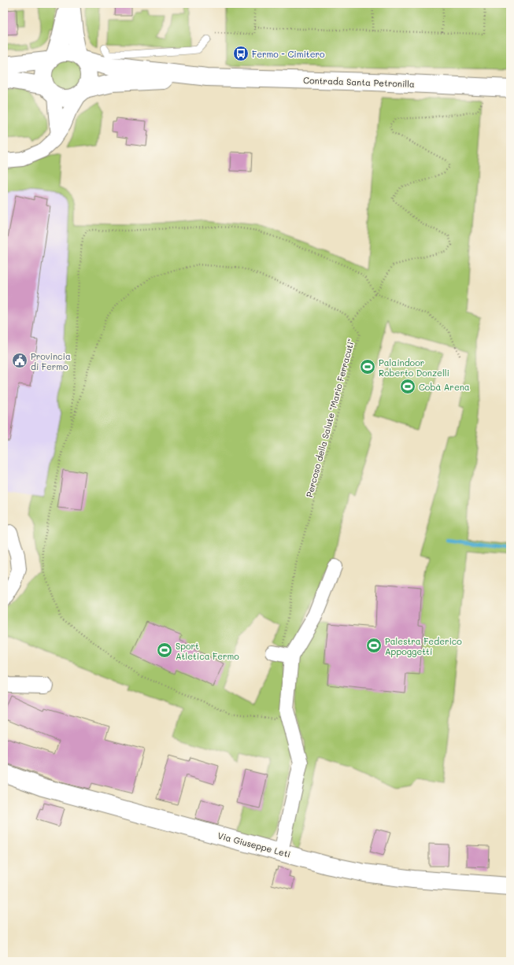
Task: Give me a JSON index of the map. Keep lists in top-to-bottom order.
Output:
{
  "streets": {
    "main road": ["Contrada Santa Petronilla", "Via Giuseppe Leti"],
    "path": ["Percoso della Salute \"Mario Ferracuti\""]
  },
  "places": {
    "bus stop": ["Fermo - Cimitero"],
    "public building": ["Provincia di Fermo"],
    "sports": [
      "Palaindoor Roberto Donzelli",
      "Cobà Arena",
      "Palestra Federico Appoggetti",
      "Sport Atletica Fermo"
    ]
  }
}
